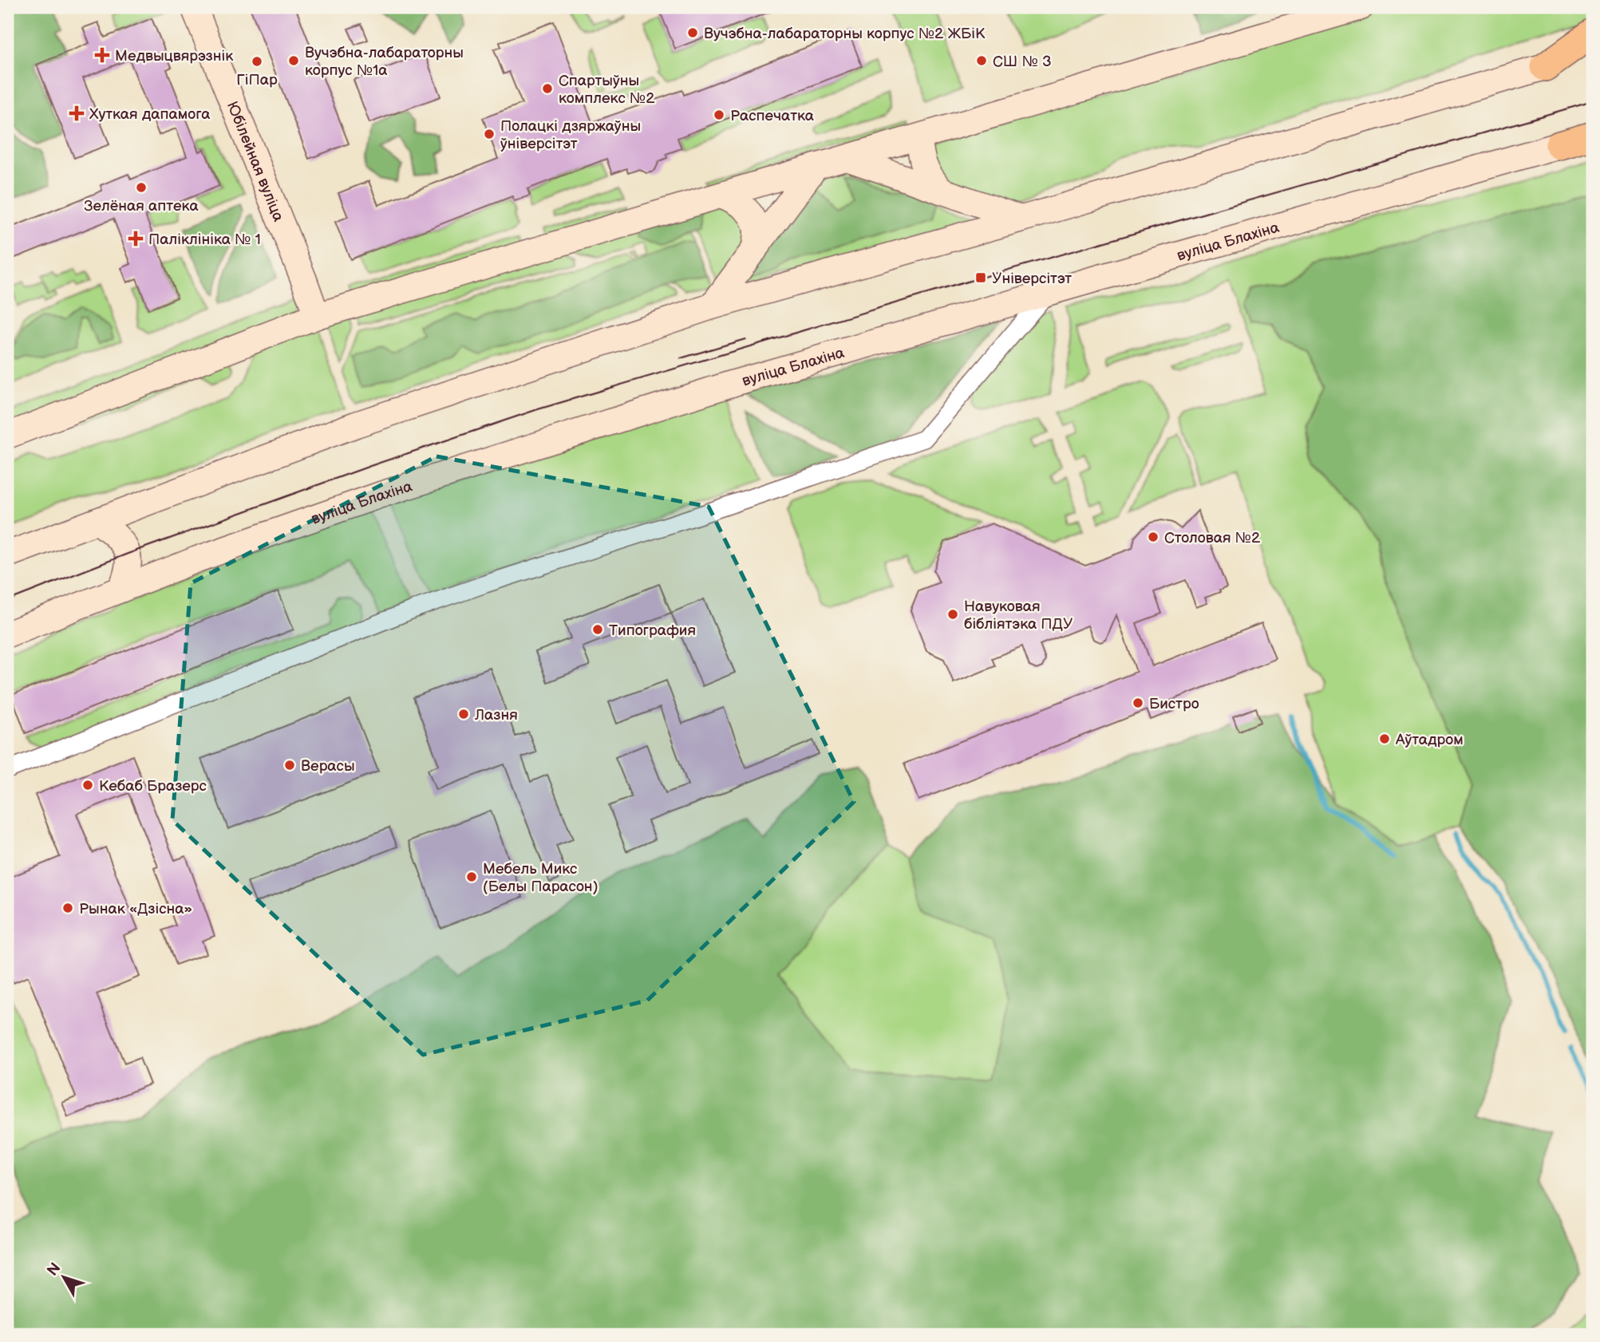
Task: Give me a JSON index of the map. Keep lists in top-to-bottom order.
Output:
{
  "streets": {
    "main road": ["Юбілейная вуліца", "вуліца Блахіна"]
  },
  "places": {
    "other": [
      "Вучэбна-лабараторны корпус №2 ЖБіК",
      "Вучэбна-лабараторны корпус №1а",
      "СШ № 3",
      "ГіПар",
      "Спартыўны комплекс №2",
      "Распечатка",
      "Полацкі дзяржаўны ўніверсітэт",
      "Зелёная аптека",
      "Столовая №2",
      "Навуковая бібліятэка ПДУ",
      "Типография",
      "Бистро",
      "Лазня",
      "Аўтадром",
      "Верасы",
      "Кебаб Бразерс",
      "Мебель Микс (Белы Парасон)",
      "Рынак «Дзісна»"
    ],
    "health": ["Медвыцвярэзнік", "Хуткая дапамога", "Паліклініка № 1"],
    "transit": ["Універсітэт"]
  },
  "north": "top left"
}
